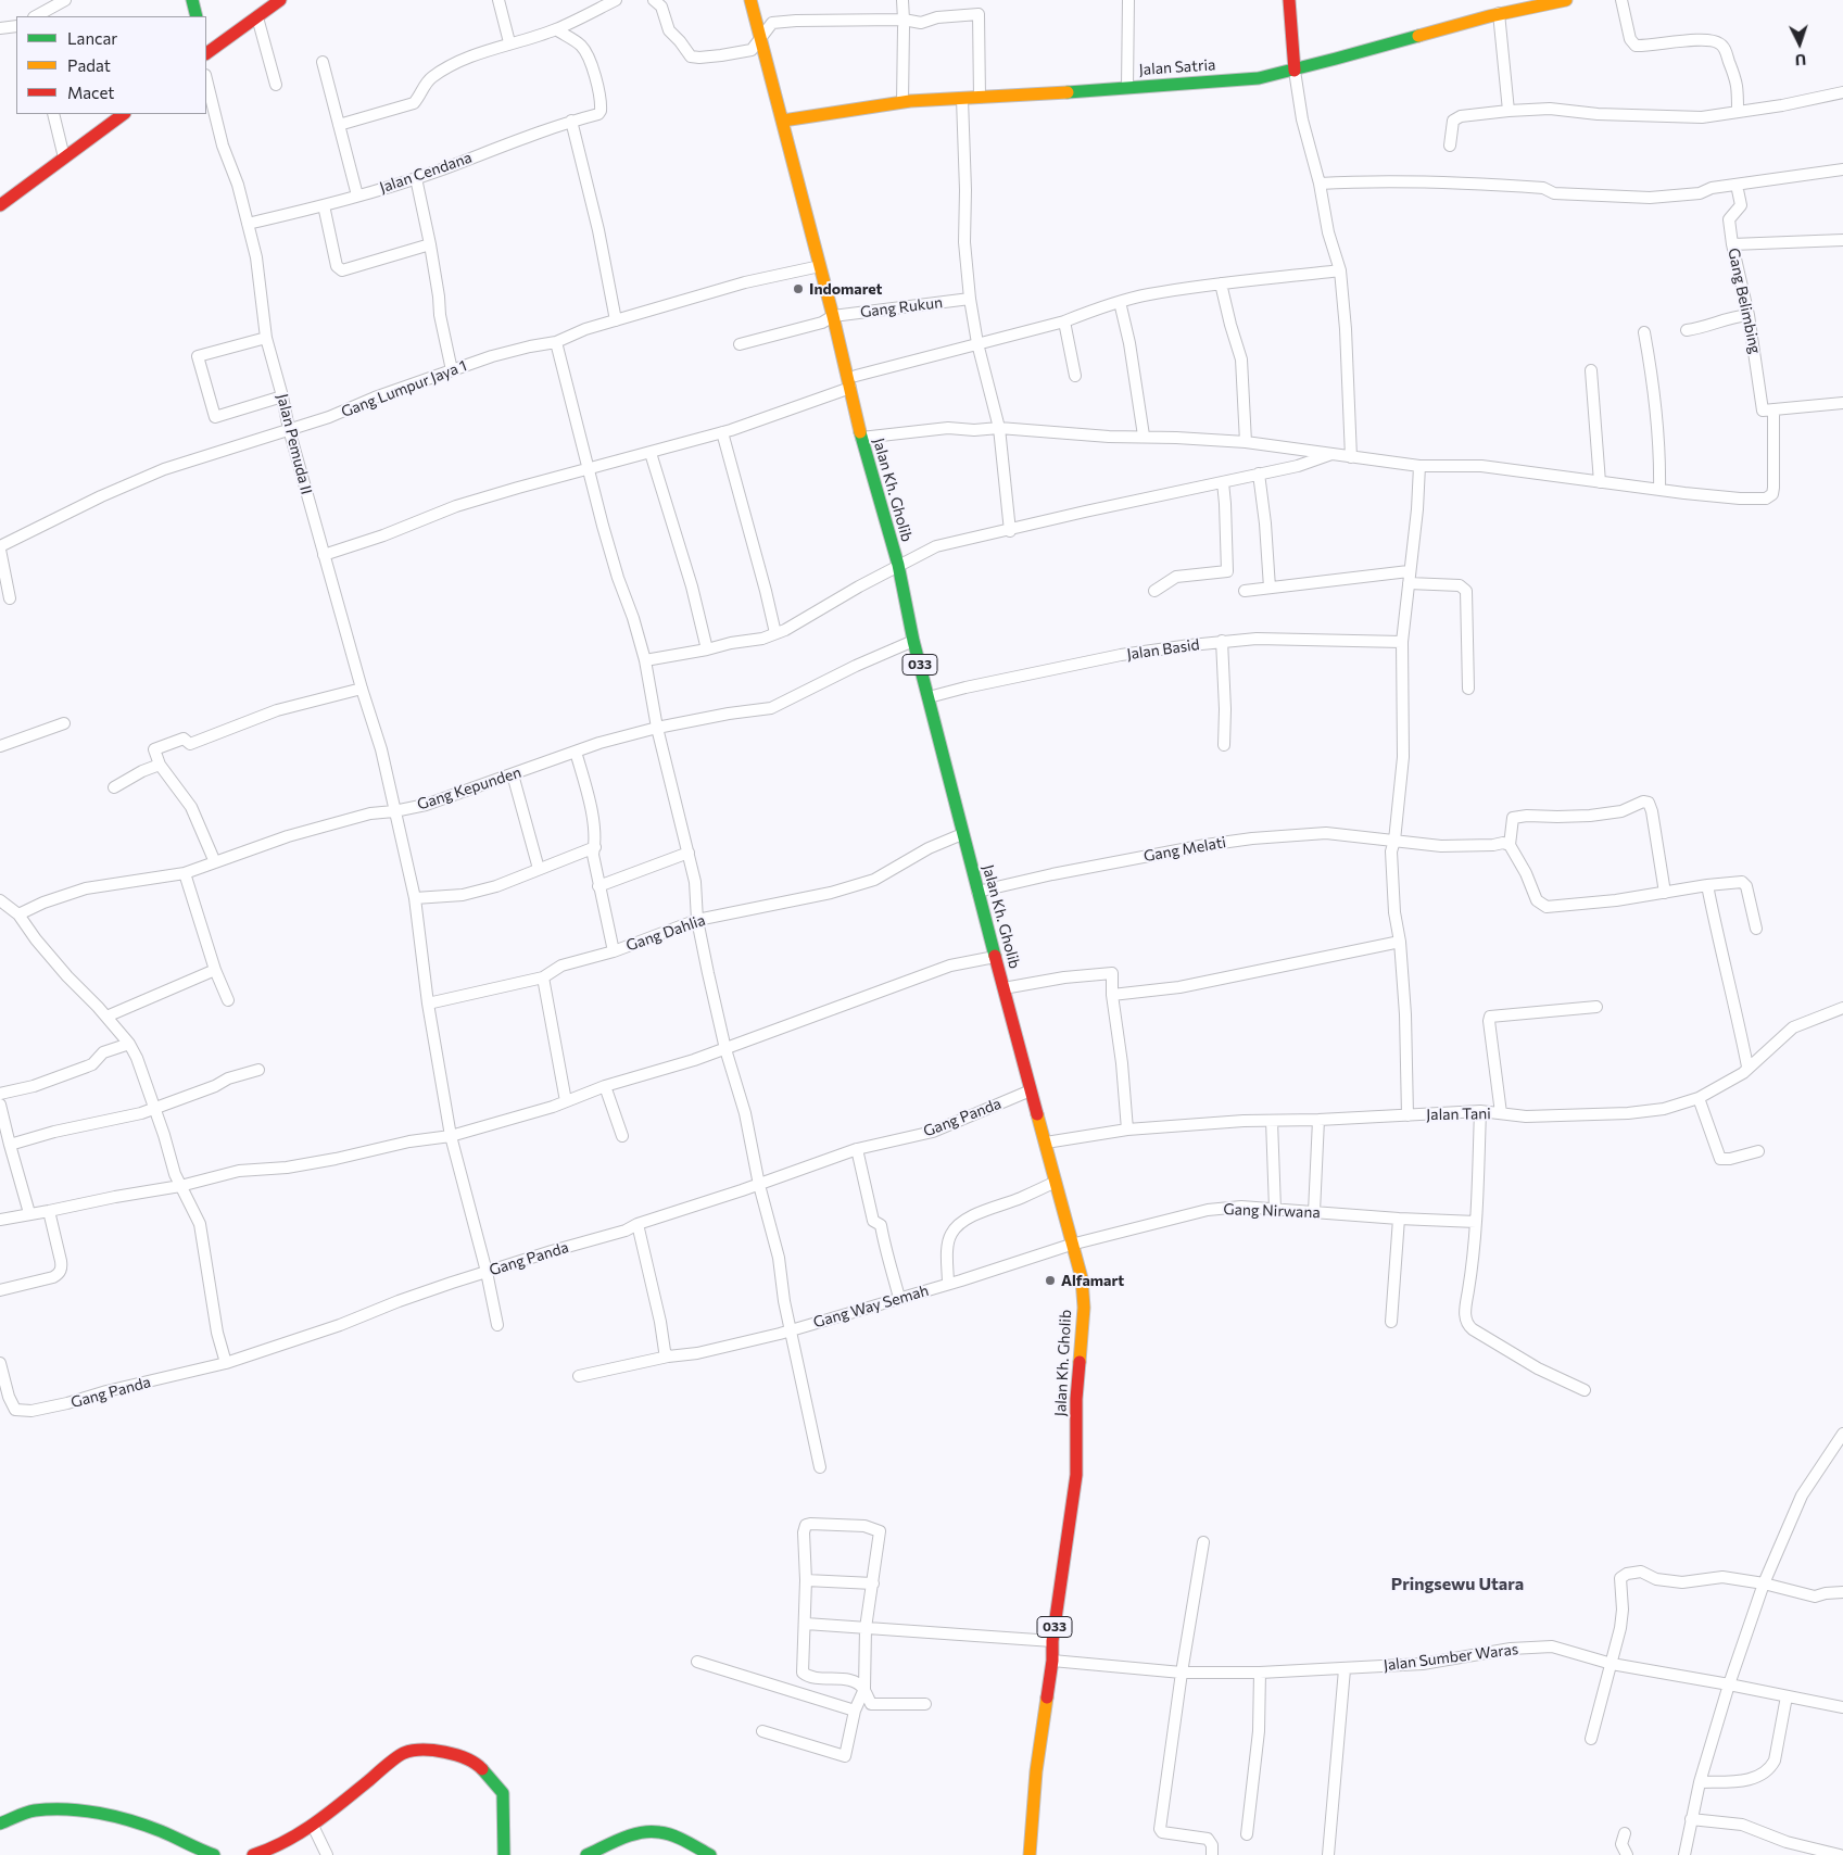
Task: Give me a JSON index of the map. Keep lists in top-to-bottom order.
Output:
{
  "streets": {
    "main road": ["Jalan Satria", "Jalan Kh. Gholib", "033"],
    "street": [
      "Jalan Cendana",
      "Gang Belimbing",
      "Gang Rukun",
      "Gang Lumpur Jaya 1",
      "Jalan Pemuda II",
      "Jalan Basid",
      "Gang Kepunden",
      "Gang Melati",
      "Gang Dahlia",
      "Jalan Tani",
      "Gang Panda",
      "Gang Nirwana",
      "Gang Way Semah",
      "Jalan Sumber Waras"
    ]
  },
  "crossings": [
    ["Jalan Satria", "Jalan Kh. Gholib"],
    ["Jalan Cendana", "Jalan Pemuda II"],
    ["Gang Rukun", "Jalan Kh. Gholib"],
    ["Gang Lumpur Jaya 1", "Jalan Pemuda II"],
    ["Gang Lumpur Jaya 1", "Jalan Kh. Gholib"],
    ["Jalan Pemuda II", "Gang Kepunden"],
    ["Jalan Pemuda II", "Gang Dahlia"],
    ["Jalan Pemuda II", "Gang Panda"],
    ["Jalan Kh. Gholib", "Jalan Basid"],
    ["Jalan Kh. Gholib", "Gang Kepunden"],
    ["Jalan Kh. Gholib", "Gang Melati"],
    ["Jalan Kh. Gholib", "Gang Dahlia"],
    ["Jalan Kh. Gholib", "Jalan Tani"],
    ["Jalan Kh. Gholib", "Gang Panda"],
    ["Jalan Kh. Gholib", "Gang Nirwana"],
    ["Jalan Kh. Gholib", "Gang Way Semah"],
    ["Jalan Kh. Gholib", "Jalan Sumber Waras"],
    ["Gang Nirwana", "Gang Way Semah"]
  ],
  "districts": ["Pringsewu Utara"],
  "places": ["Indomaret", "Alfamart"],
  "legend": ["Lancar", "Padat", "Macet"],
  "north": "bottom"
}
